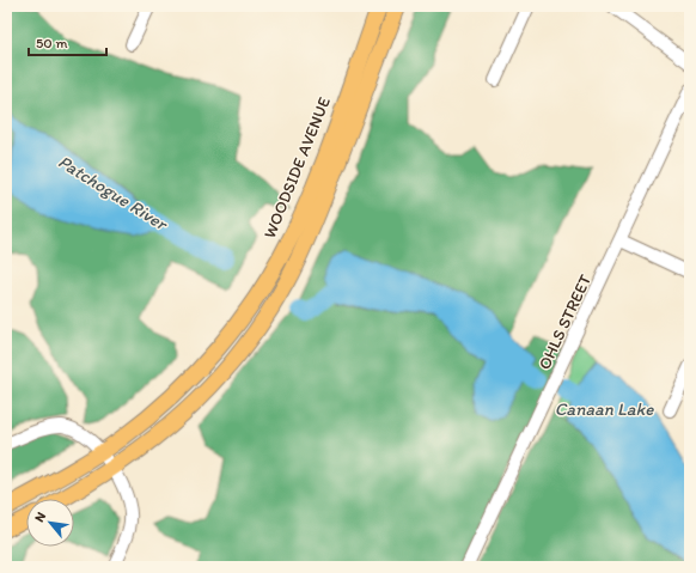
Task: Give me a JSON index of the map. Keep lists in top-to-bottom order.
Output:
{
  "streets": {
    "main road": ["WOODSIDE AVENUE"],
    "street": ["OHLS STREET"]
  },
  "water": ["Patchogue River", "Canaan Lake"],
  "scale_bar": "50 m",
  "north": "top left"
}
